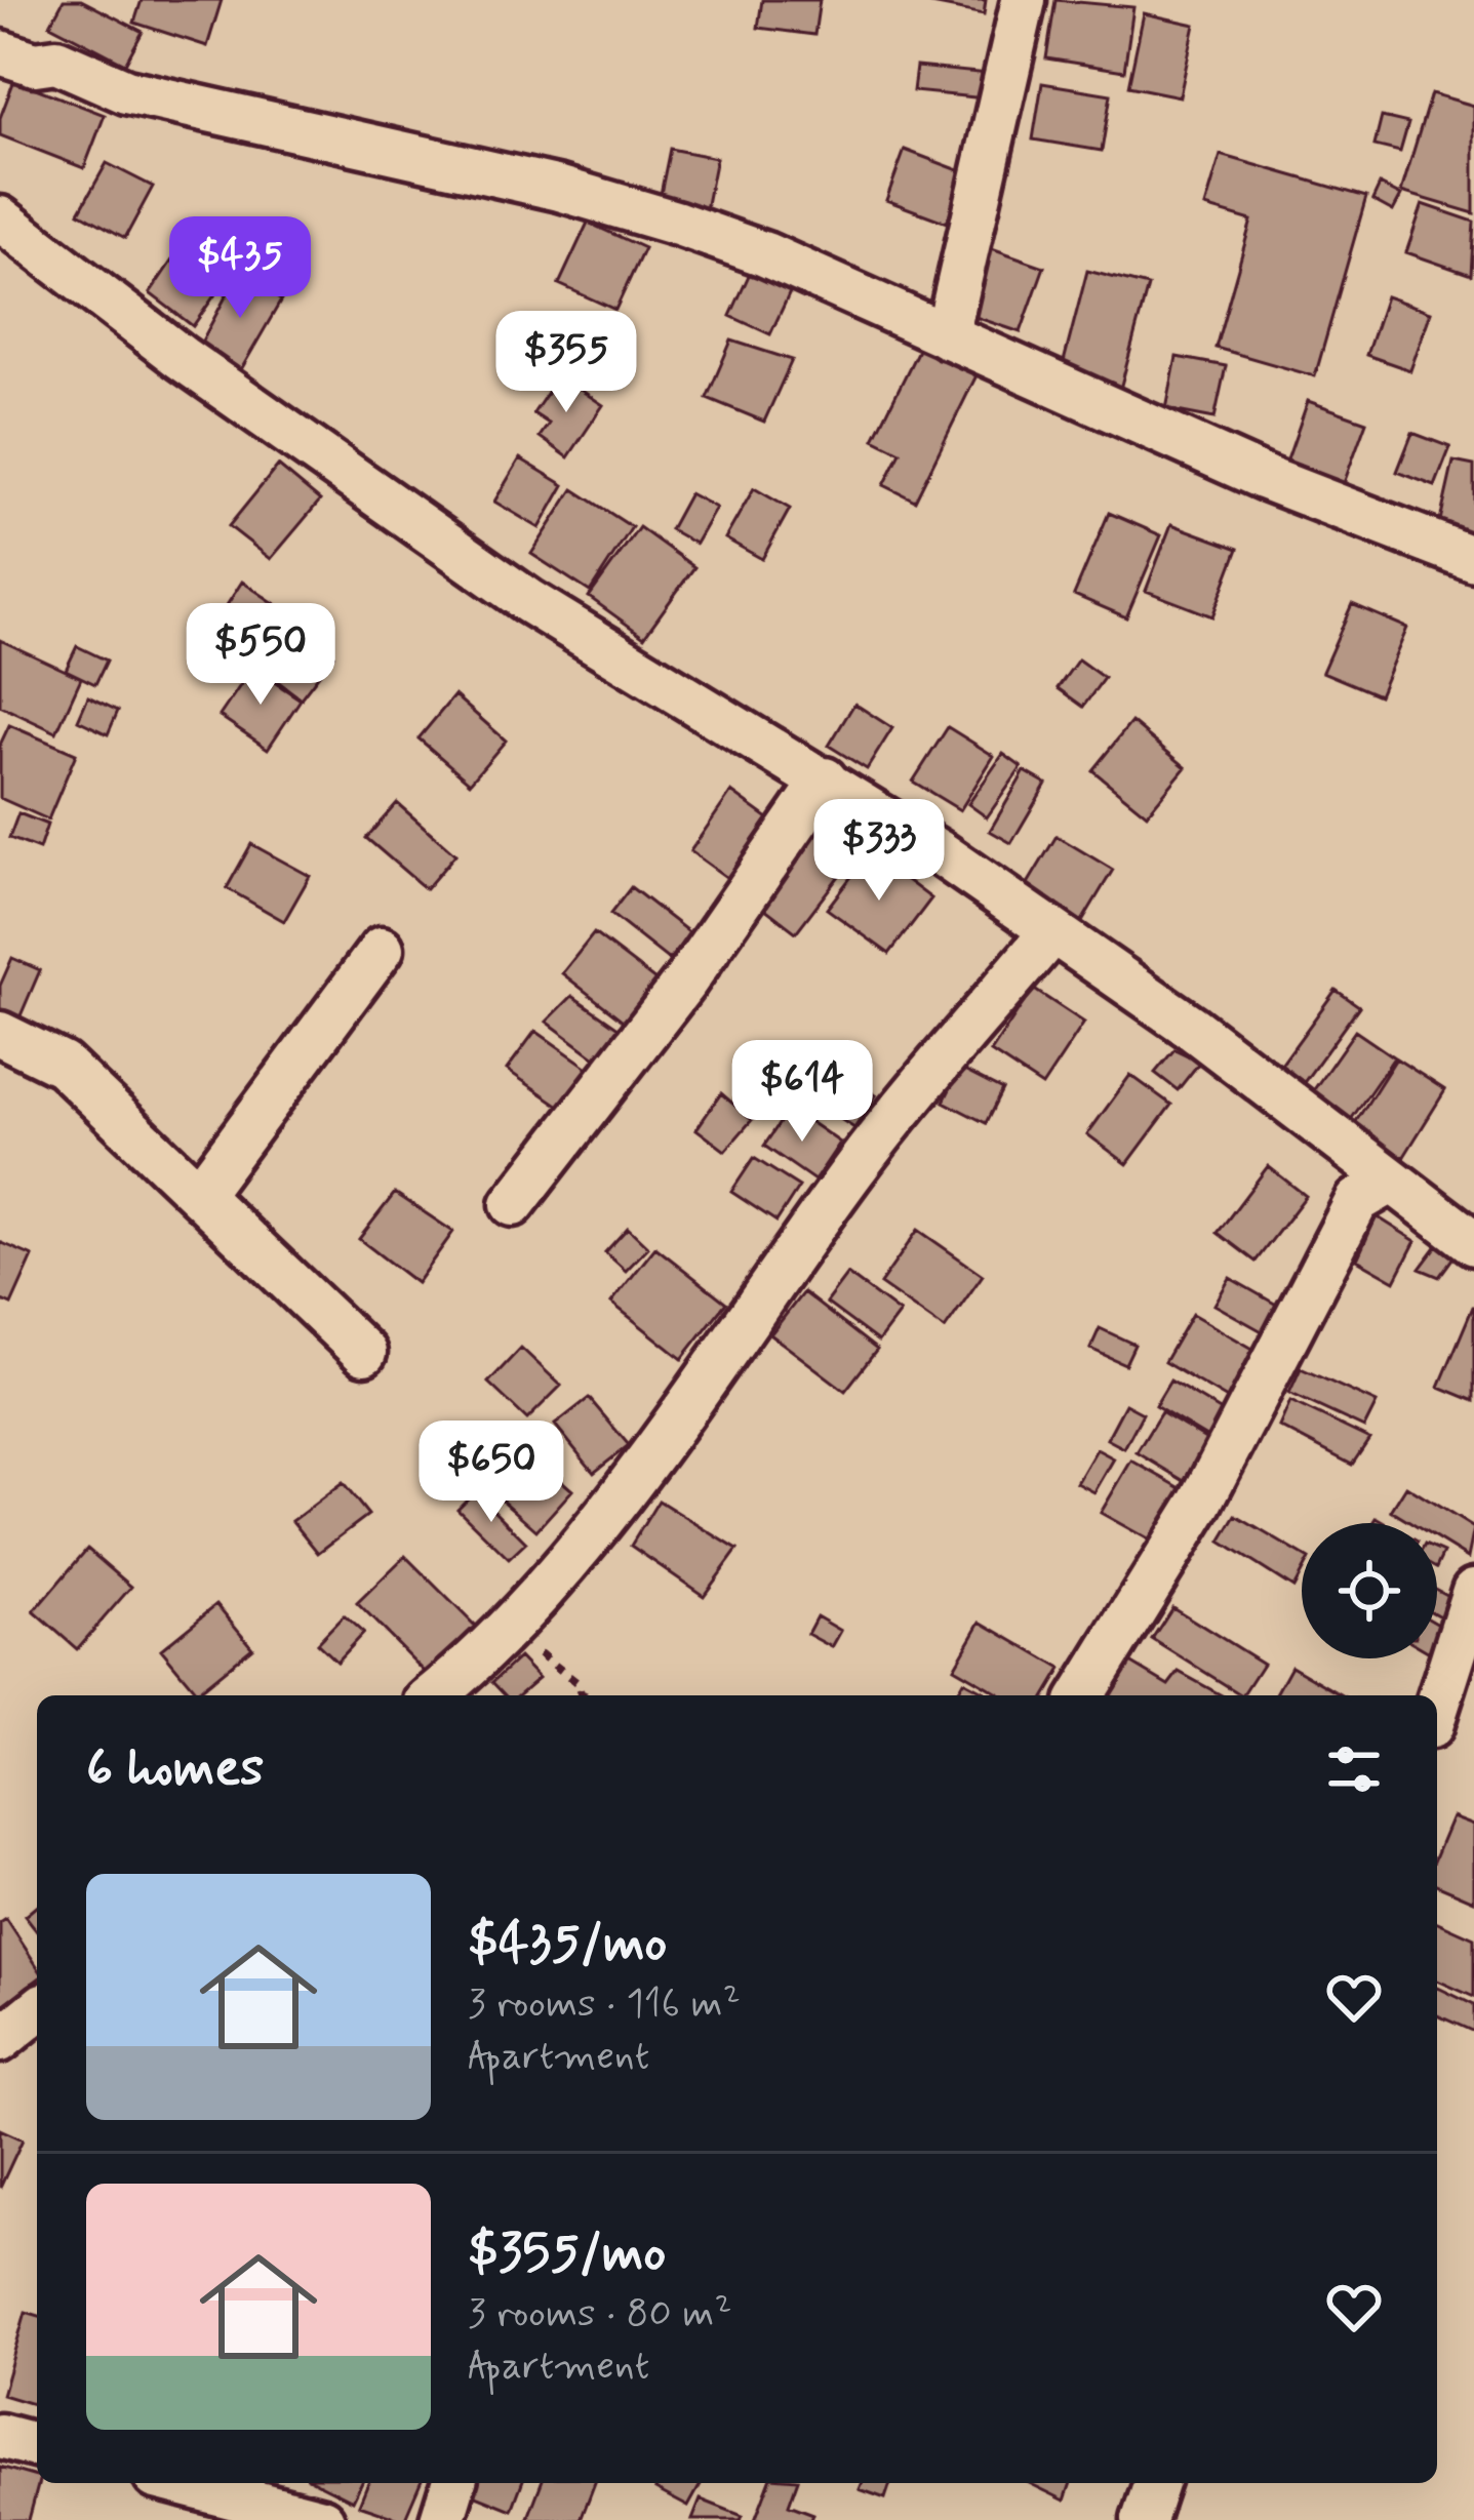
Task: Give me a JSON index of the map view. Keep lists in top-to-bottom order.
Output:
{
  "page": {
    "price": [
      "$435",
      "$355",
      "$550",
      "$333",
      "$614",
      "$650"
    ],
    "heading": "6 homes",
    "list": [
      {
        "name": "$435/mo",
        "note": "3 rooms · 116 m² · Apartment"
      },
      {
        "name": "$355/mo",
        "note": "3 rooms · 80 m² · Apartment"
      }
    ]
  }
}
